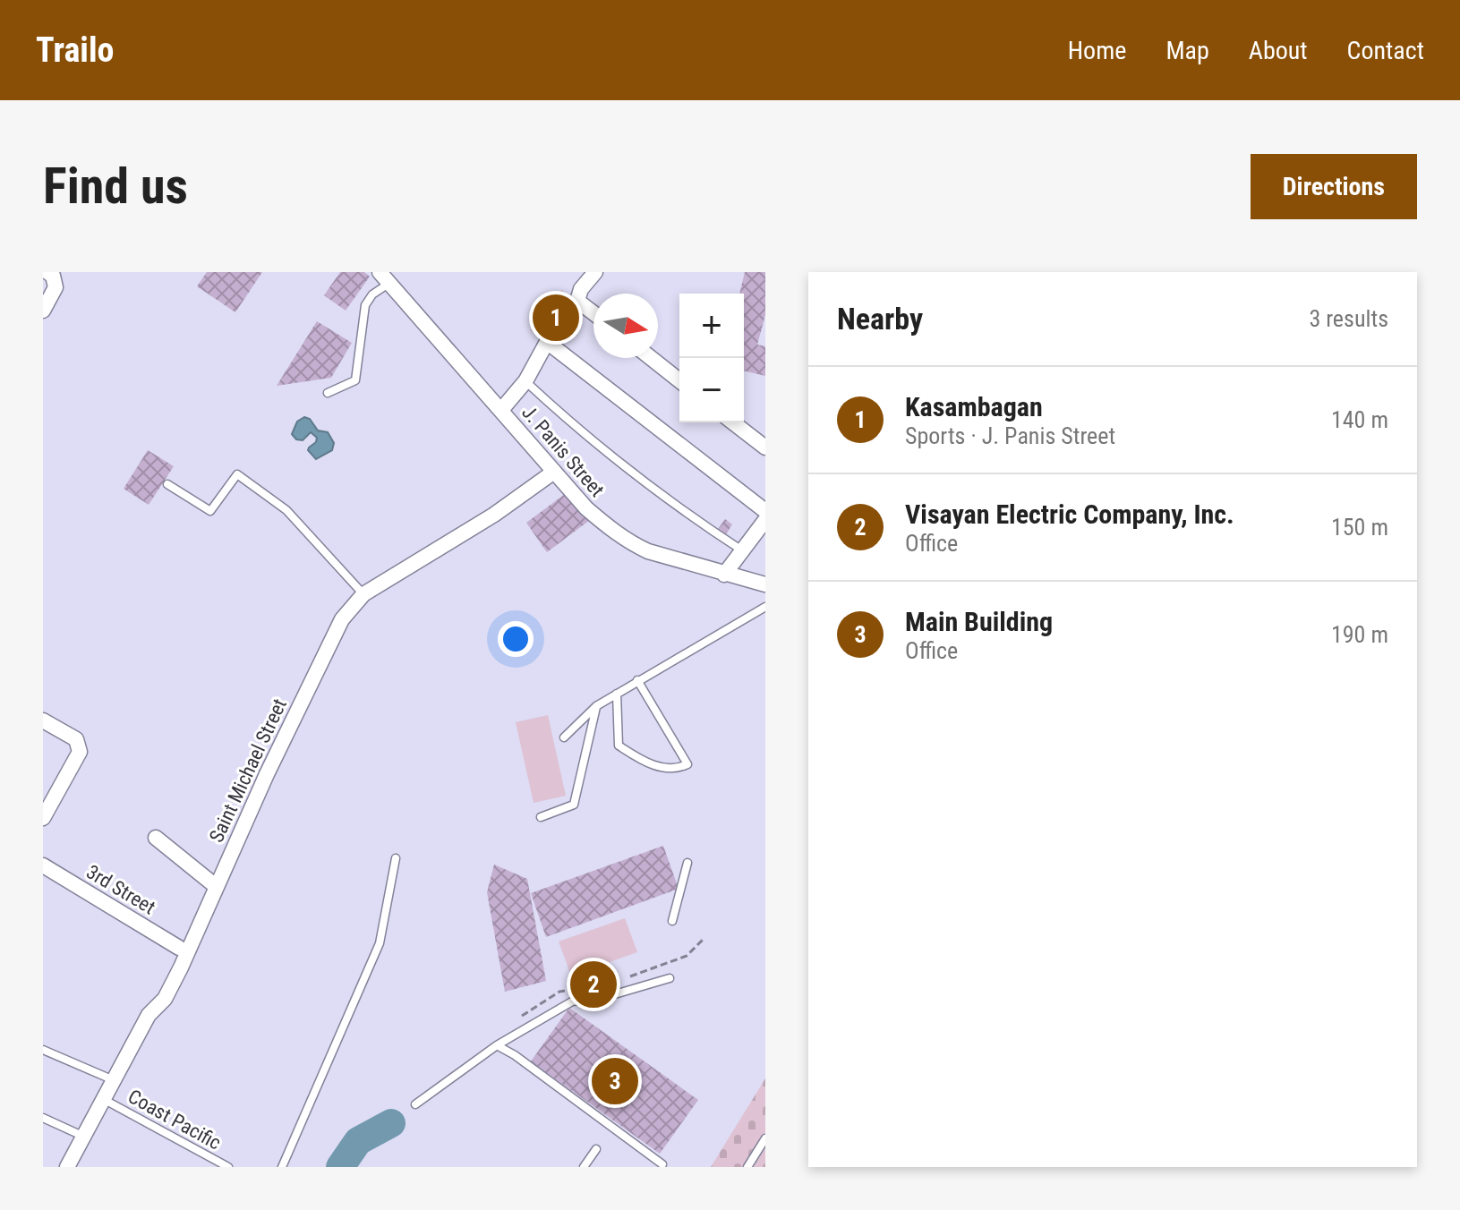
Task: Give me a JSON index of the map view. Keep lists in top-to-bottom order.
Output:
{
  "streets": {
    "street": ["J. Panis Street", "Saint Michael Street", "3rd Street"],
    "lane": ["Coast Pacific"]
  },
  "crossings": [
    ["J. Panis Street", "Saint Michael Street"],
    ["Saint Michael Street", "Coast Pacific"]
  ],
  "north": "right",
  "page": {
    "header": "Trailo",
    "nav": [
      "Home",
      "Map",
      "About",
      "Contact"
    ],
    "buttons": "Directions",
    "title": "Find us",
    "heading": ["Nearby", "3 results"],
    "pins": ["1", "2", "3"],
    "map_buttons": ["+", "−"],
    "list": [
      {
        "mark": "1",
        "name": "Kasambagan",
        "note": "Sports · J. Panis Street",
        "value": "140 m"
      },
      {
        "mark": "2",
        "name": "Visayan Electric Company, Inc.",
        "note": "Office",
        "value": "150 m"
      },
      {
        "mark": "3",
        "name": "Main Building",
        "note": "Office",
        "value": "190 m"
      }
    ]
  }
}
